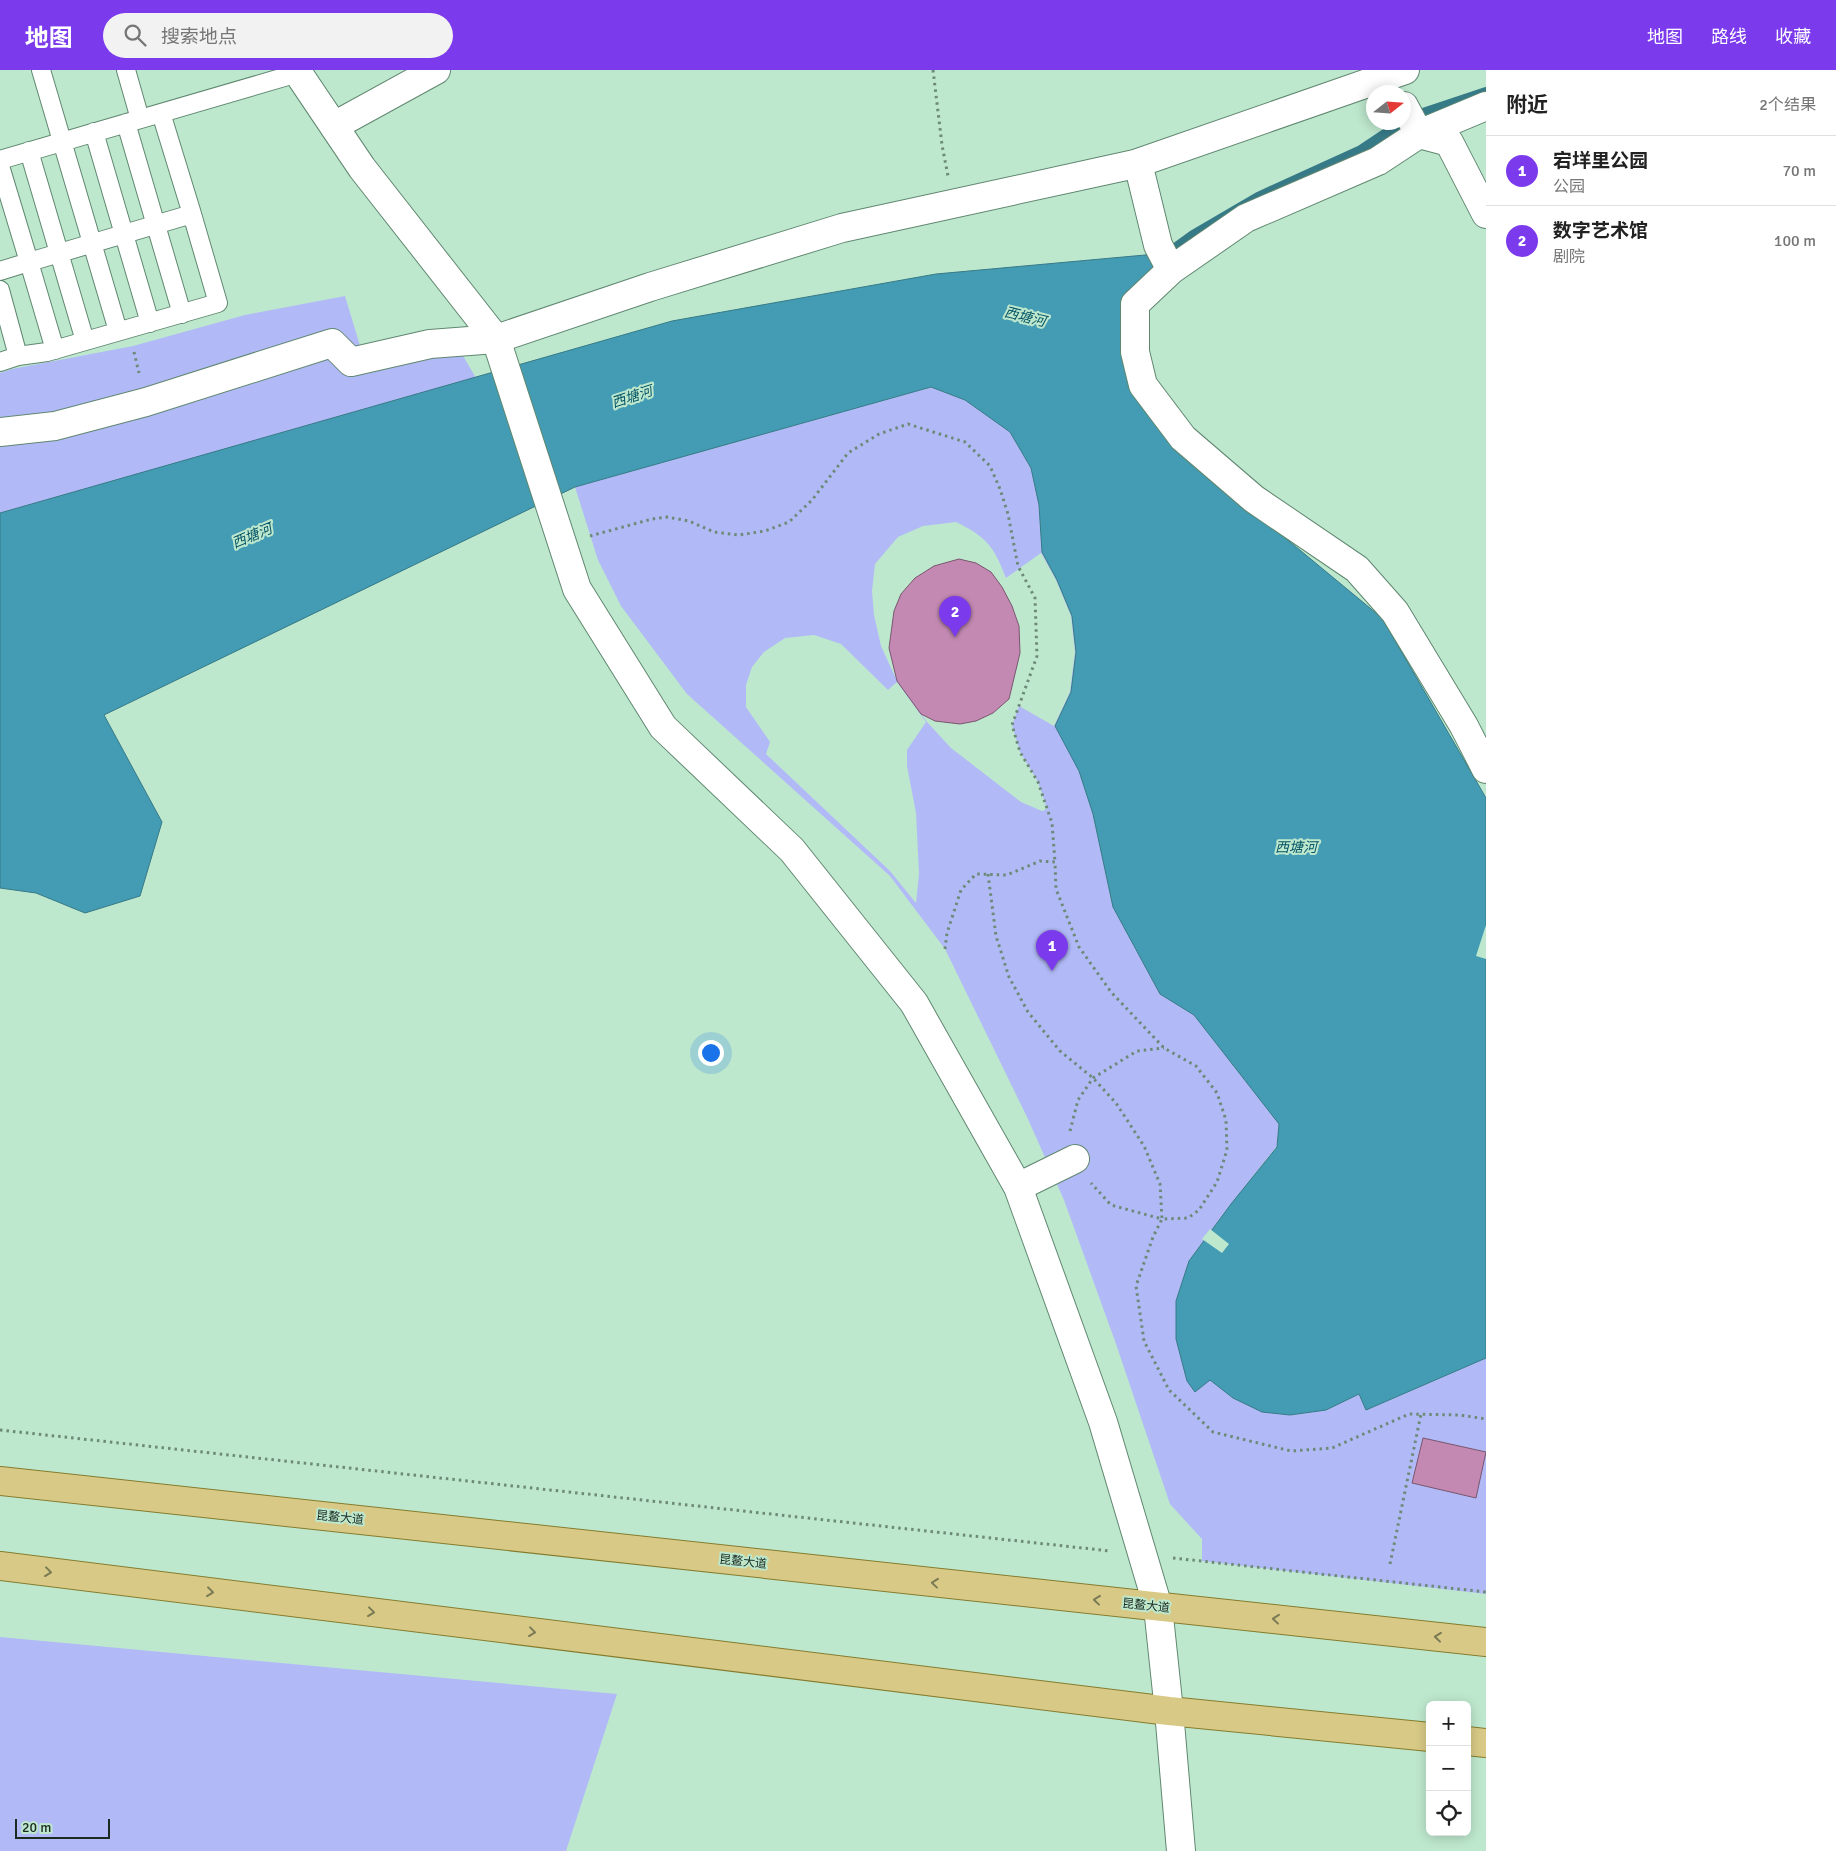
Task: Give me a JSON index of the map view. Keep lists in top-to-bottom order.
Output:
{
  "streets": {
    "main road": ["昆鳌大道"]
  },
  "water": ["西塘河"],
  "scale_bar": "20 m",
  "north": "right",
  "page": {
    "header": "地图",
    "search": "搜索地点",
    "nav": ["地图", "路线", "收藏"],
    "heading": ["附近", "2个结果"],
    "list": [
      {
        "mark": "1",
        "name": "宕垟里公园",
        "note": "公园",
        "value": "70 m"
      },
      {
        "mark": "2",
        "name": "数字艺术馆",
        "note": "剧院",
        "value": "100 m"
      }
    ],
    "pins": ["2", "1"],
    "map_buttons": ["+", "−"],
    "scale": "20 m"
  }
}
